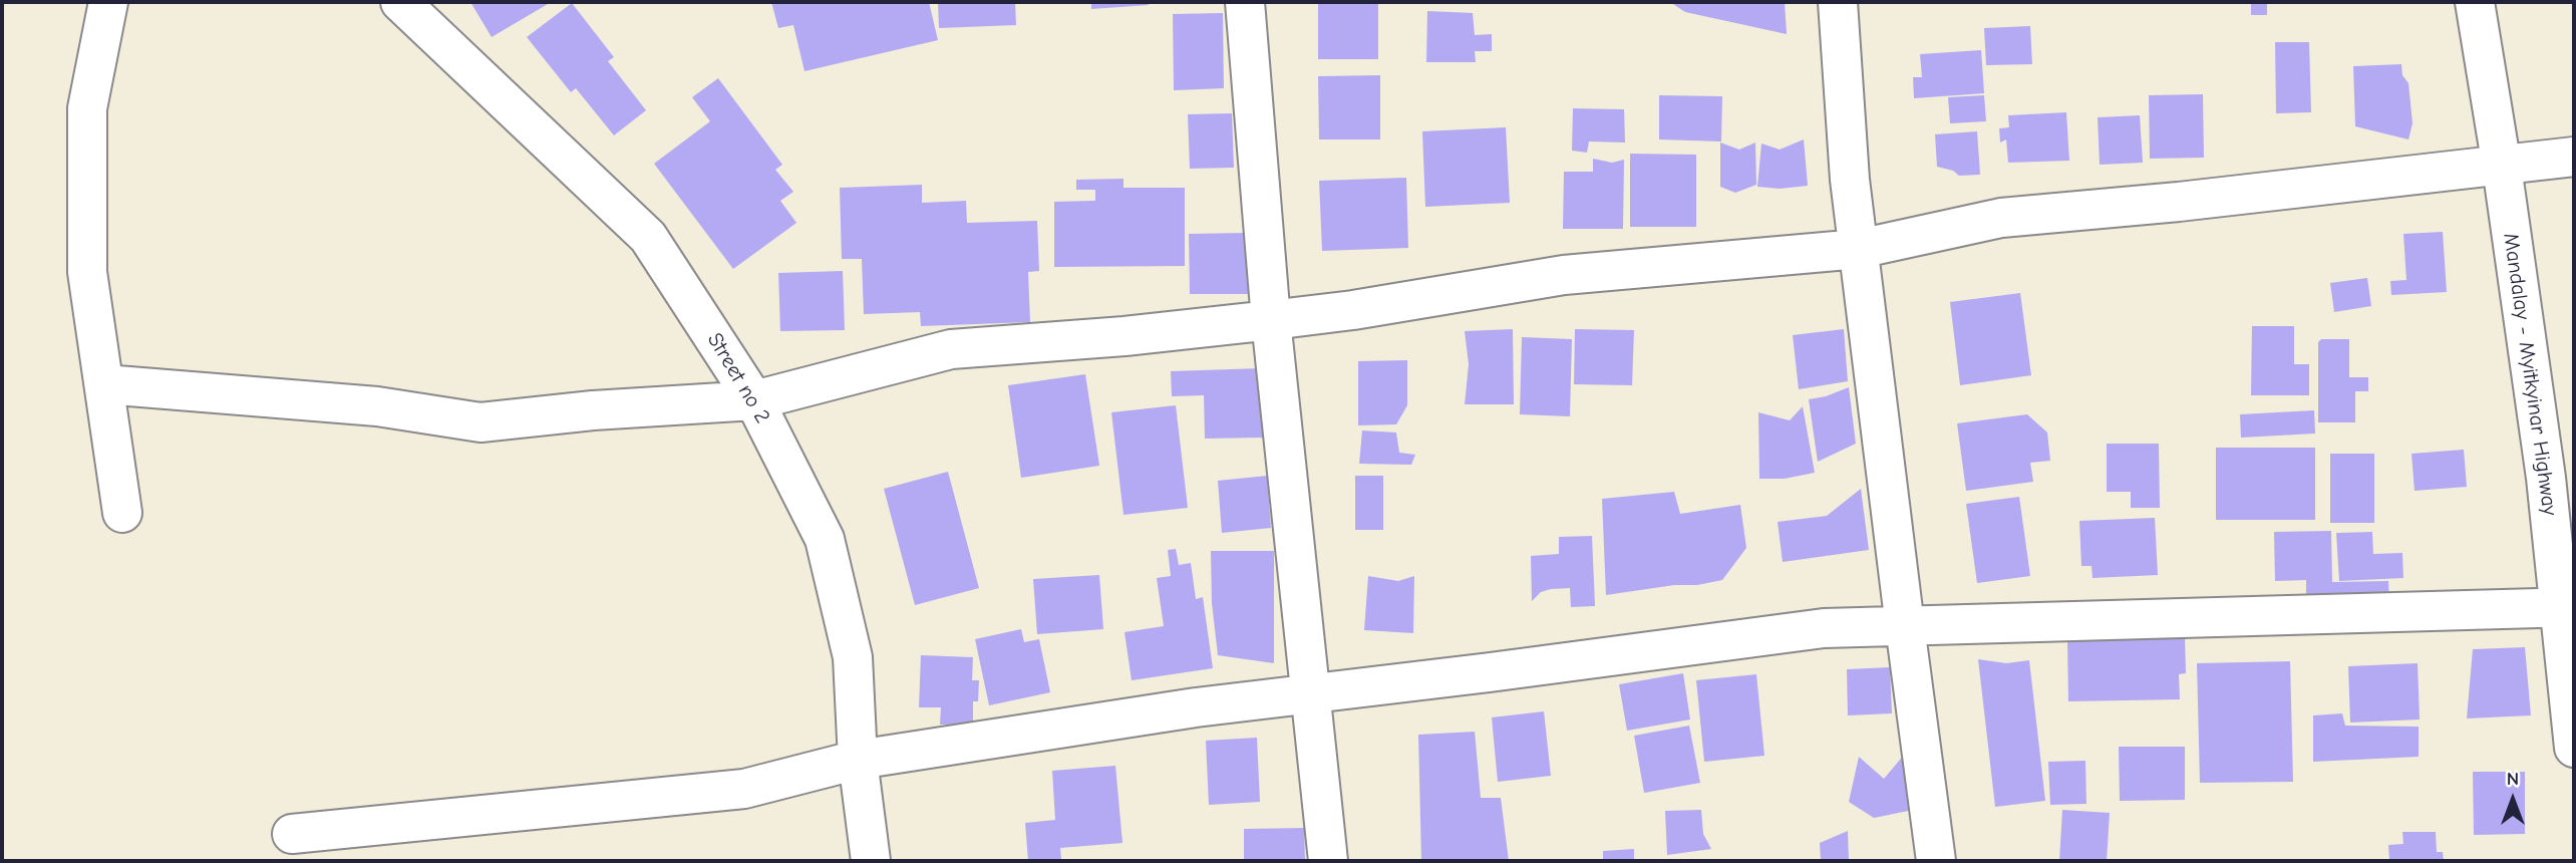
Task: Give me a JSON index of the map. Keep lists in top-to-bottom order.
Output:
{
  "streets": {
    "main road": ["Mandalay - Myitkyinar Highway", "Street no 2"]
  },
  "north": "top"
}
